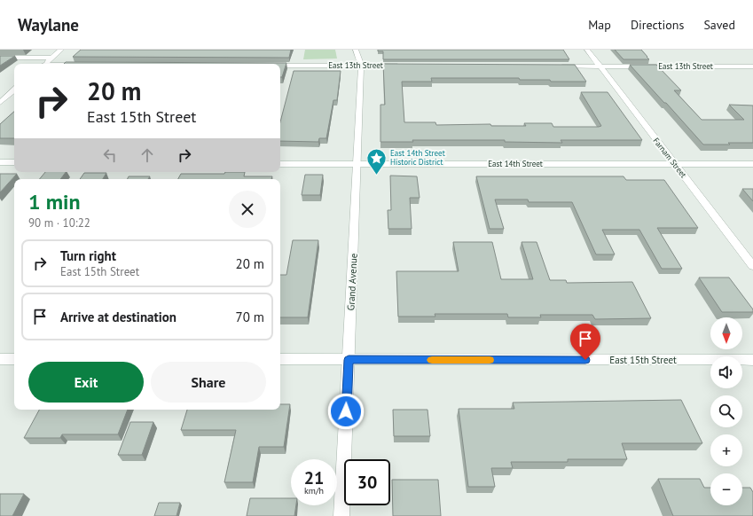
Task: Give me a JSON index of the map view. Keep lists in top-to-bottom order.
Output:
{
  "streets": {
    "street": [
      "East 13th Street",
      "Farnam Street",
      "East 14th Street",
      "Grand Avenue",
      "East 15th Street"
    ]
  },
  "crossings": [
    ["East 13th Street", "Farnam Street"],
    ["East 13th Street", "Grand Avenue"],
    ["Farnam Street", "East 14th Street"],
    ["East 14th Street", "Grand Avenue"],
    ["Grand Avenue", "East 15th Street"]
  ],
  "places": {
    "place": ["East 14th Street Historic District"]
  },
  "north": "bottom",
  "page": {
    "header": "Waylane",
    "nav": ["Map", "Directions", "Saved"],
    "turn": ["20 m", "East 15th Street"],
    "heading": ["1 min", "90 m · 10:22"],
    "list": [
      {
        "name": "Turn right",
        "note": "East 15th Street",
        "value": "20 m"
      },
      {
        "name": "Arrive at destination",
        "value": "70 m"
      }
    ],
    "map_buttons": ["+", "−"],
    "buttons": ["Exit", "Share"],
    "speed": "21 km/h",
    "limit": "30"
  }
}
